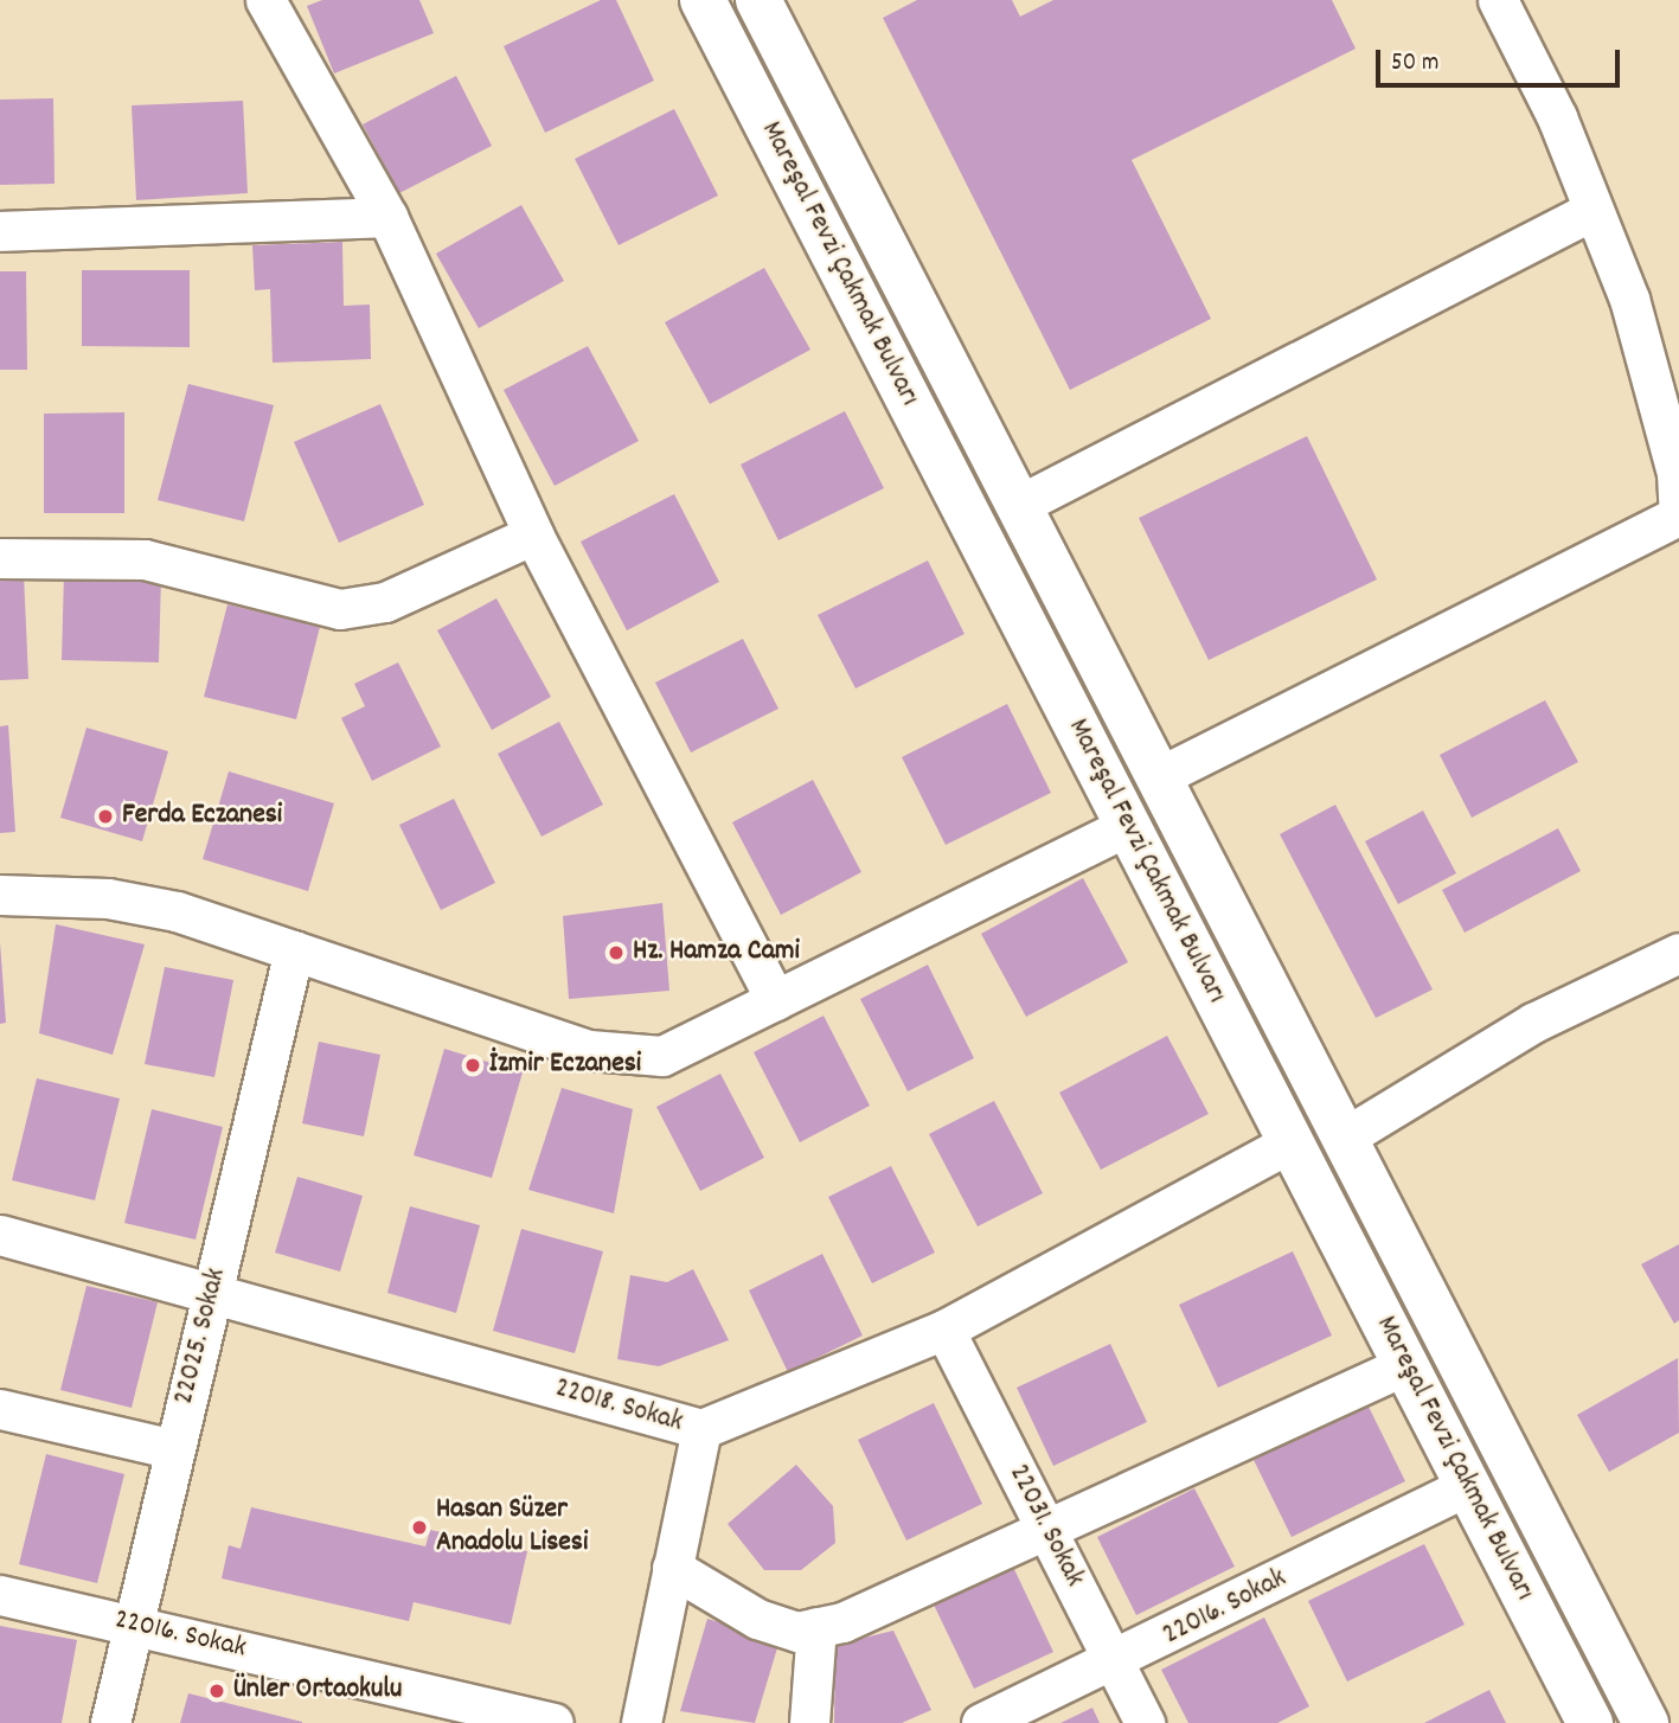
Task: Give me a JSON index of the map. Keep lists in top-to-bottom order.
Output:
{
  "streets": {
    "main road": ["Mareşal Fevzi Çakmak Bulvarı"],
    "street": [
      "22025. Sokak",
      "22018. Sokak",
      "22031. Sokak",
      "22016. Sokak"
    ]
  },
  "crossings": [
    ["Mareşal Fevzi Çakmak Bulvarı", "22018. Sokak"],
    ["Mareşal Fevzi Çakmak Bulvarı", "22016. Sokak"],
    ["22025. Sokak", "22018. Sokak"],
    ["22025. Sokak", "22016. Sokak"],
    ["22018. Sokak", "22031. Sokak"],
    ["22031. Sokak", "22016. Sokak"]
  ],
  "places": [
    "Ferda Eczanesi",
    "Hz. Hamza Cami",
    "İzmir Eczanesi",
    "Hasan Süzer Anadolu Lisesi",
    "Ünler Ortaokulu"
  ],
  "scale_bar": "50 m"
}
